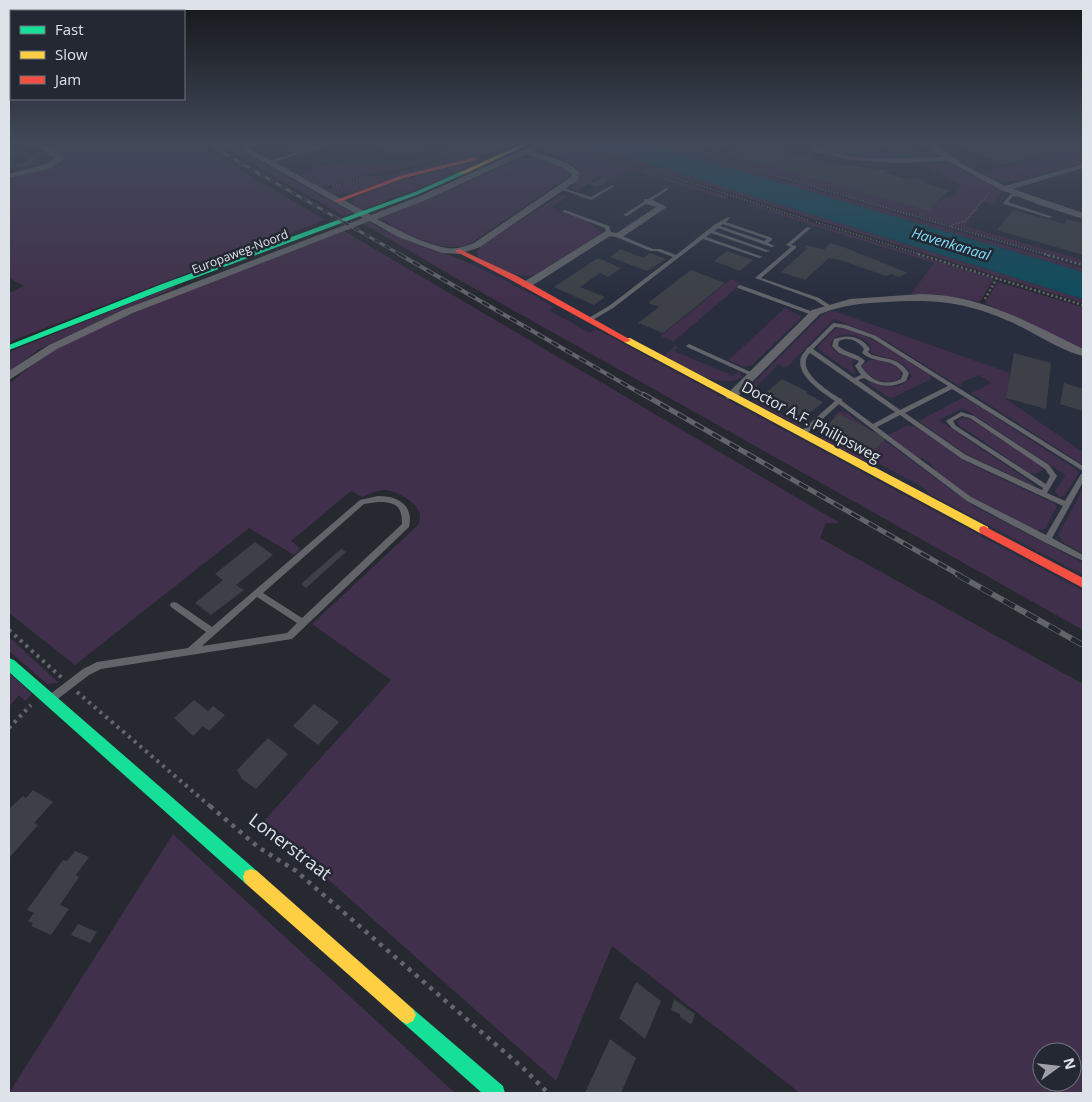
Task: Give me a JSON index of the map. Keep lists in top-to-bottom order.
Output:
{
  "streets": {
    "street": ["Europaweg-Noord", "Doctor A.F. Philipsweg"],
    "path": ["Lonerstraat"]
  },
  "water": ["Havenkanaal"],
  "legend": ["Fast", "Slow", "Jam"],
  "north": "right"
}
